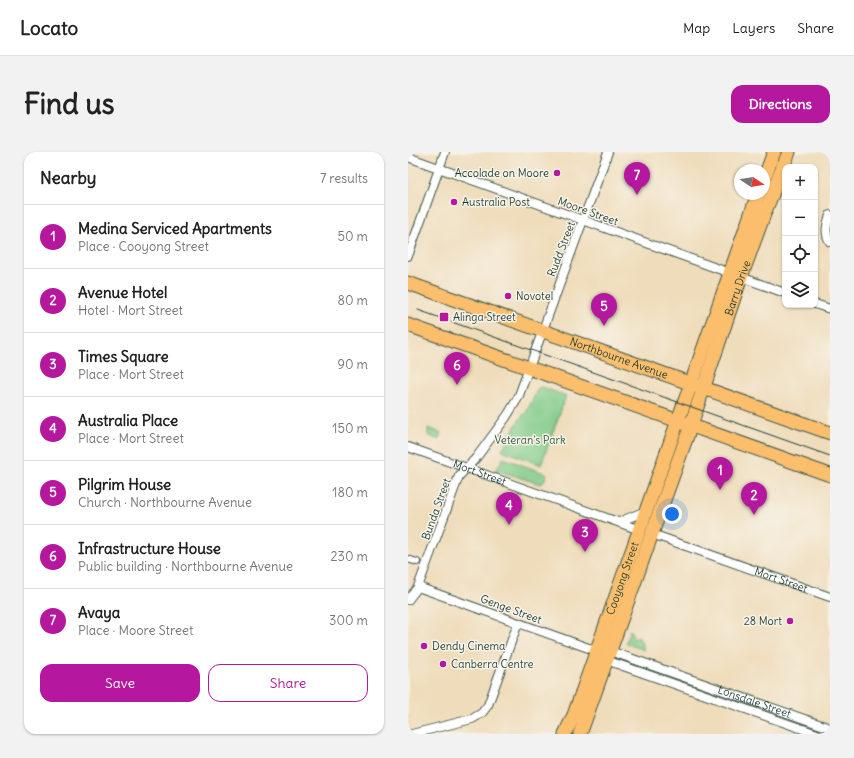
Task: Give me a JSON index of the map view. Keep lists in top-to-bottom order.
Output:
{
  "streets": {
    "main road": ["Barry Drive", "Northbourne Avenue", "Cooyong Street"],
    "street": [
      "Moore Street",
      "Rudd Street",
      "Mort Street",
      "Bunda Street",
      "Genge Street",
      "Lonsdale Street"
    ]
  },
  "crossings": [
    ["Moore Street", "Rudd Street"],
    ["Moore Street", "Barry Drive"],
    ["Rudd Street", "Northbourne Avenue"],
    ["Rudd Street", "Bunda Street"],
    ["Barry Drive", "Northbourne Avenue"],
    ["Barry Drive", "Cooyong Street"],
    ["Mort Street", "Bunda Street"],
    ["Mort Street", "Cooyong Street"],
    ["Bunda Street", "Genge Street"],
    ["Cooyong Street", "Genge Street"],
    ["Cooyong Street", "Lonsdale Street"],
    ["Genge Street", "Lonsdale Street"]
  ],
  "parks": ["Veteran's Park"],
  "places": {
    "other": [
      "Accolade on Moore",
      "Australia Post",
      "Novotel",
      "28 Mort",
      "Dendy Cinema",
      "Canberra Centre"
    ],
    "transit": ["Alinga Street"]
  },
  "north": "right",
  "page": {
    "header": "Locato",
    "nav": ["Map", "Layers", "Share"],
    "buttons": [
      "Directions",
      ["Save", "Share"]
    ],
    "title": "Find us",
    "heading": ["Nearby", "7 results"],
    "pins": [
      "7",
      "5",
      "6",
      "1",
      "2",
      "4",
      "3"
    ],
    "map_buttons": ["+", "−"],
    "list": [
      {
        "mark": "1",
        "name": "Medina Serviced Apartments",
        "note": "Place · Cooyong Street",
        "value": "50 m"
      },
      {
        "mark": "2",
        "name": "Avenue Hotel",
        "note": "Hotel · Mort Street",
        "value": "80 m"
      },
      {
        "mark": "3",
        "name": "Times Square",
        "note": "Place · Mort Street",
        "value": "90 m"
      },
      {
        "mark": "4",
        "name": "Australia Place",
        "note": "Place · Mort Street",
        "value": "150 m"
      },
      {
        "mark": "5",
        "name": "Pilgrim House",
        "note": "Church · Northbourne Avenue",
        "value": "180 m"
      },
      {
        "mark": "6",
        "name": "Infrastructure House",
        "note": "Public building · Northbourne Avenue",
        "value": "230 m"
      },
      {
        "mark": "7",
        "name": "Avaya",
        "note": "Place · Moore Street",
        "value": "300 m"
      }
    ]
  }
}
